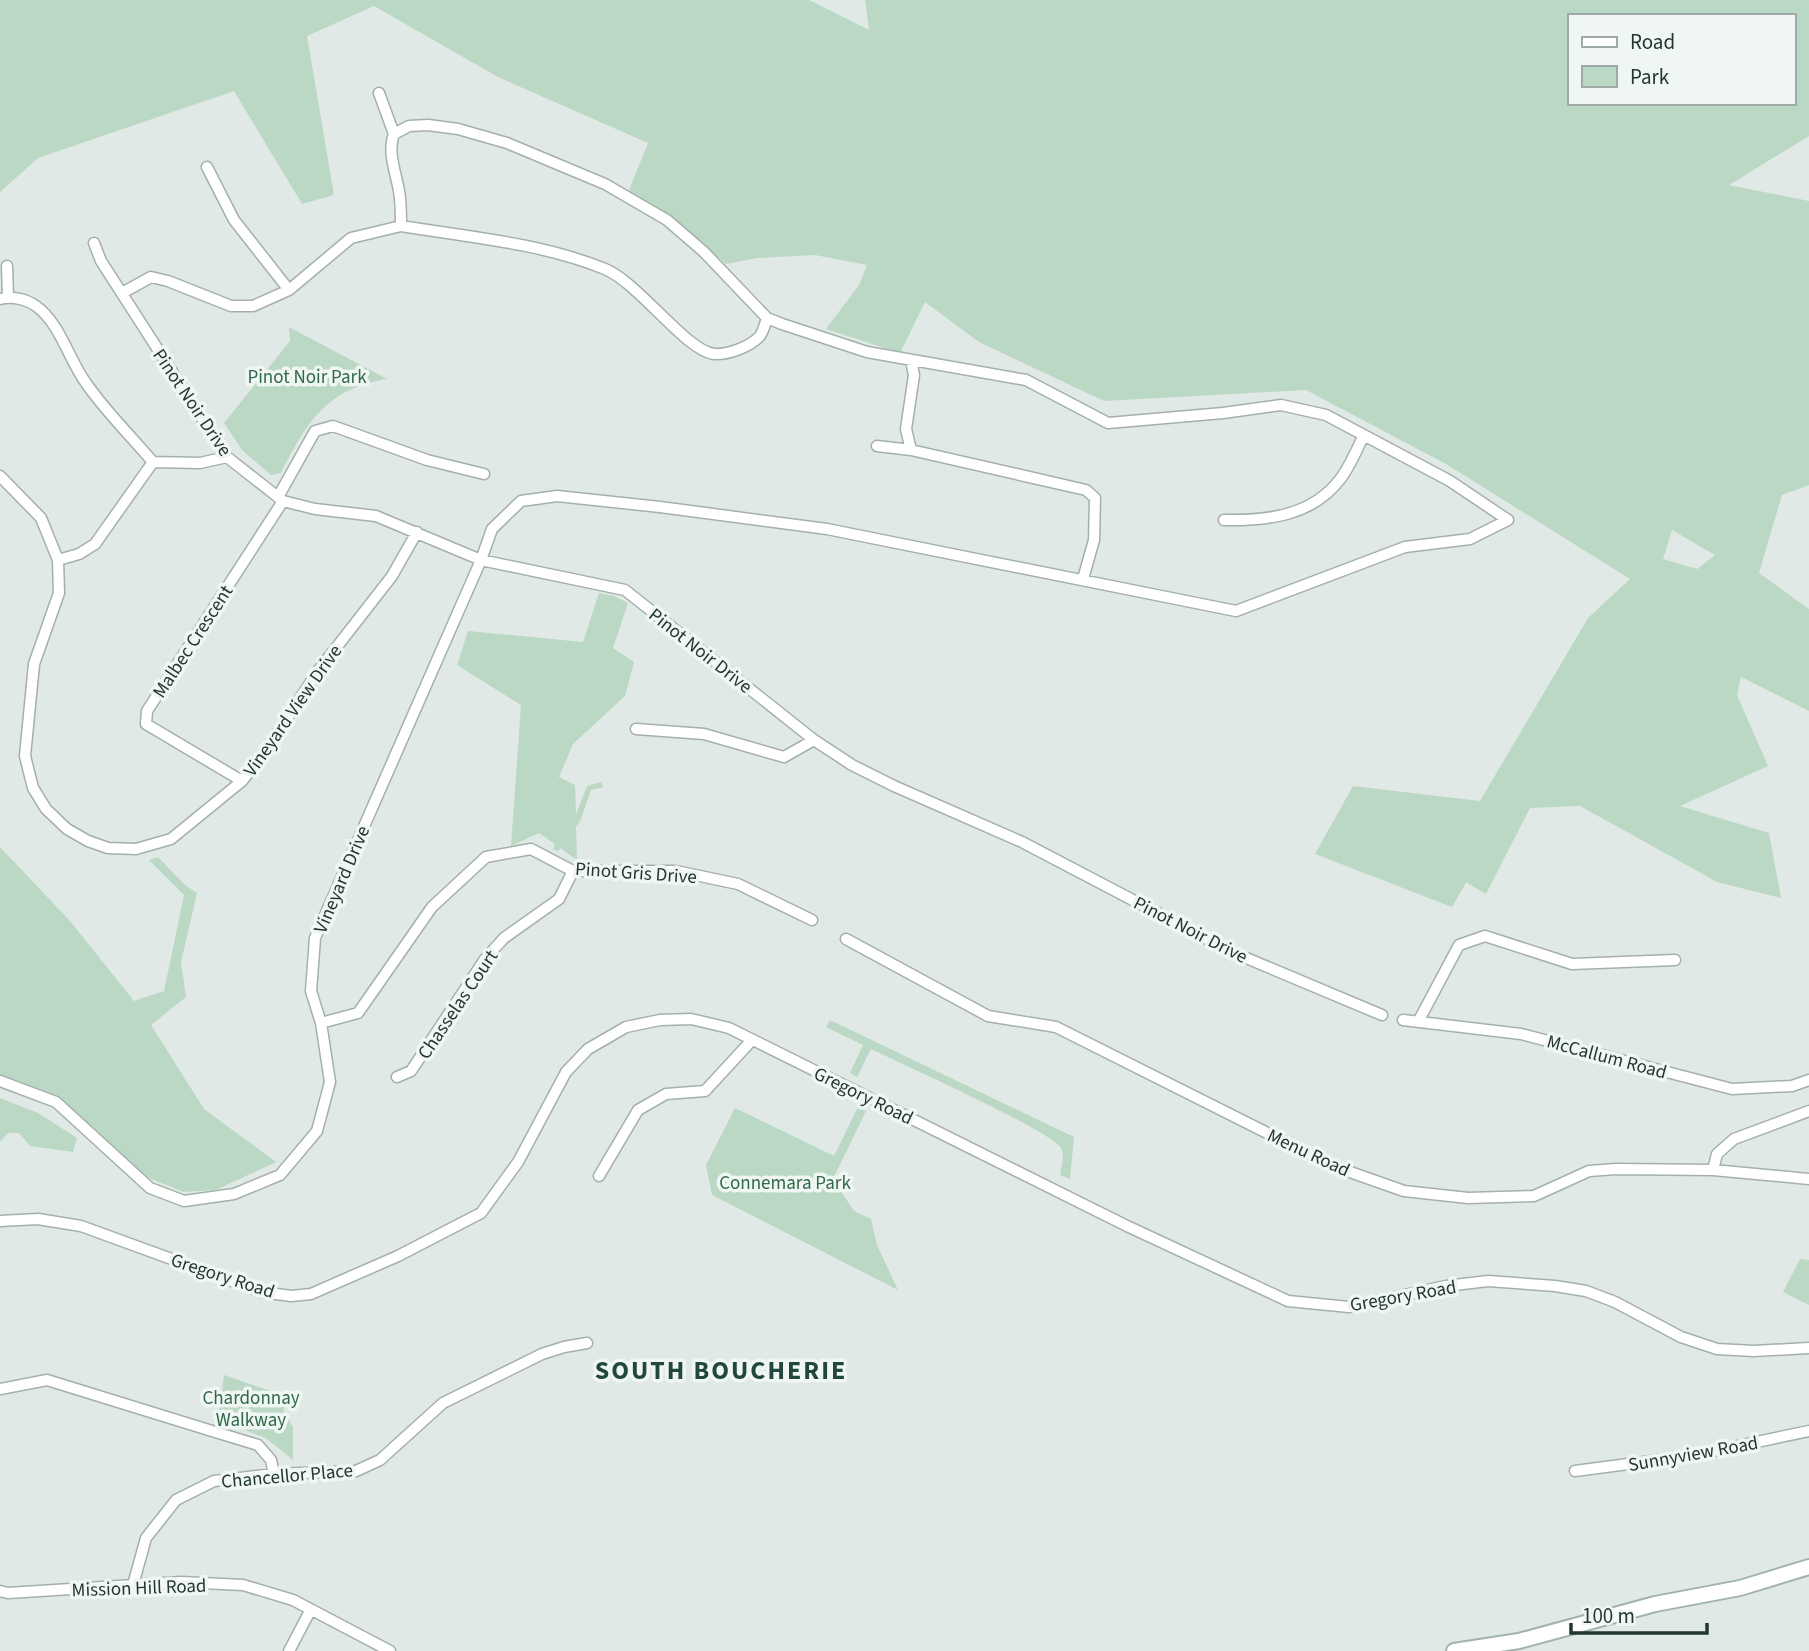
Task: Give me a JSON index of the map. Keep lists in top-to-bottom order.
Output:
{
  "streets": {
    "street": [
      "Pinot Noir Drive",
      "Malbec Crescent",
      "Vineyard View Drive",
      "Pinot Gris Drive",
      "Vineyard Drive",
      "Chasselas Court",
      "McCallum Road",
      "Gregory Road",
      "Menu Road",
      "Sunnyview Road",
      "Chancellor Place",
      "Mission Hill Road"
    ]
  },
  "crossings": [
    ["Pinot Noir Drive", "Malbec Crescent"],
    ["Pinot Noir Drive", "Vineyard View Drive"],
    ["Pinot Noir Drive", "Vineyard Drive"],
    ["Malbec Crescent", "Vineyard View Drive"],
    ["Pinot Gris Drive", "Vineyard Drive"],
    ["Pinot Gris Drive", "Chasselas Court"],
    ["Chancellor Place", "Mission Hill Road"]
  ],
  "districts": ["SOUTH BOUCHERIE"],
  "parks": ["Pinot Noir Park", "Connemara Park", "Chardonnay Walkway"],
  "legend": ["Road", "Park"],
  "scale_bar": "100 m"
}
